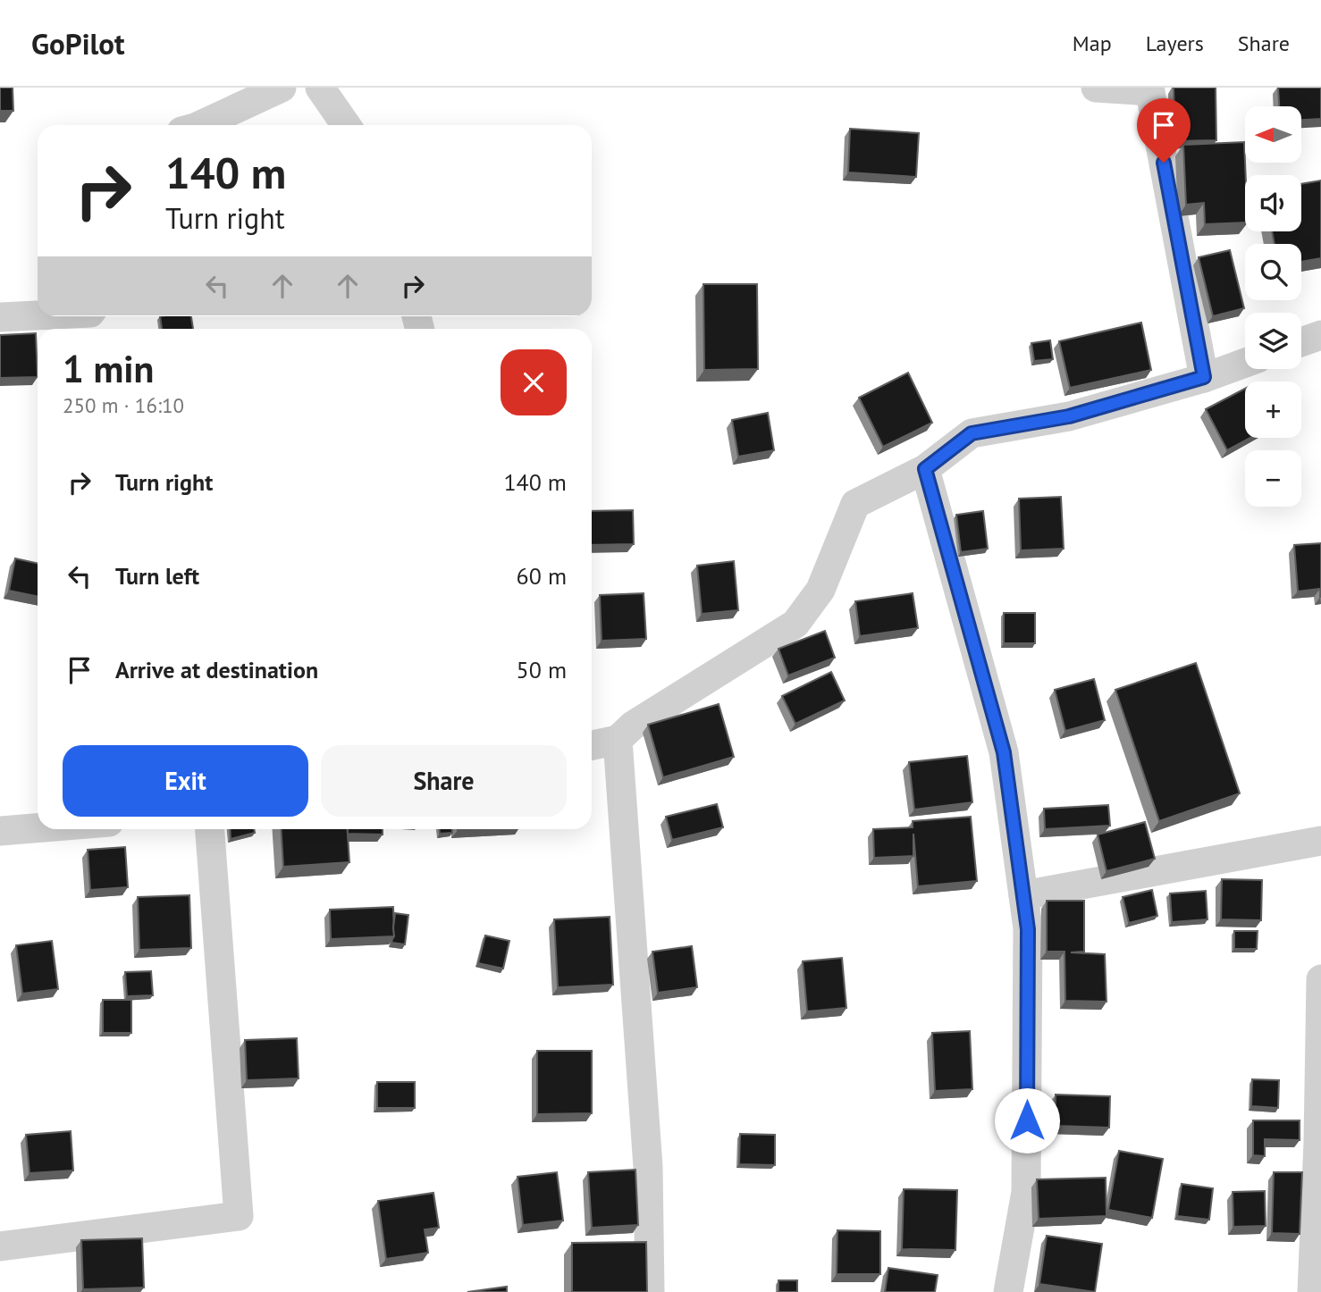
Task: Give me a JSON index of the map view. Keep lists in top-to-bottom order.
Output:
{
  "north": "left",
  "page": {
    "header": "GoPilot",
    "nav": ["Map", "Layers", "Share"],
    "map_buttons": ["+", "−"],
    "turn": ["140 m", "Turn right"],
    "heading": ["1 min", "250 m · 16:10"],
    "list": [
      {
        "name": "Turn right",
        "value": "140 m"
      },
      {
        "name": "Turn left",
        "value": "60 m"
      },
      {
        "name": "Arrive at destination",
        "value": "50 m"
      }
    ],
    "buttons": ["Exit", "Share"]
  }
}
